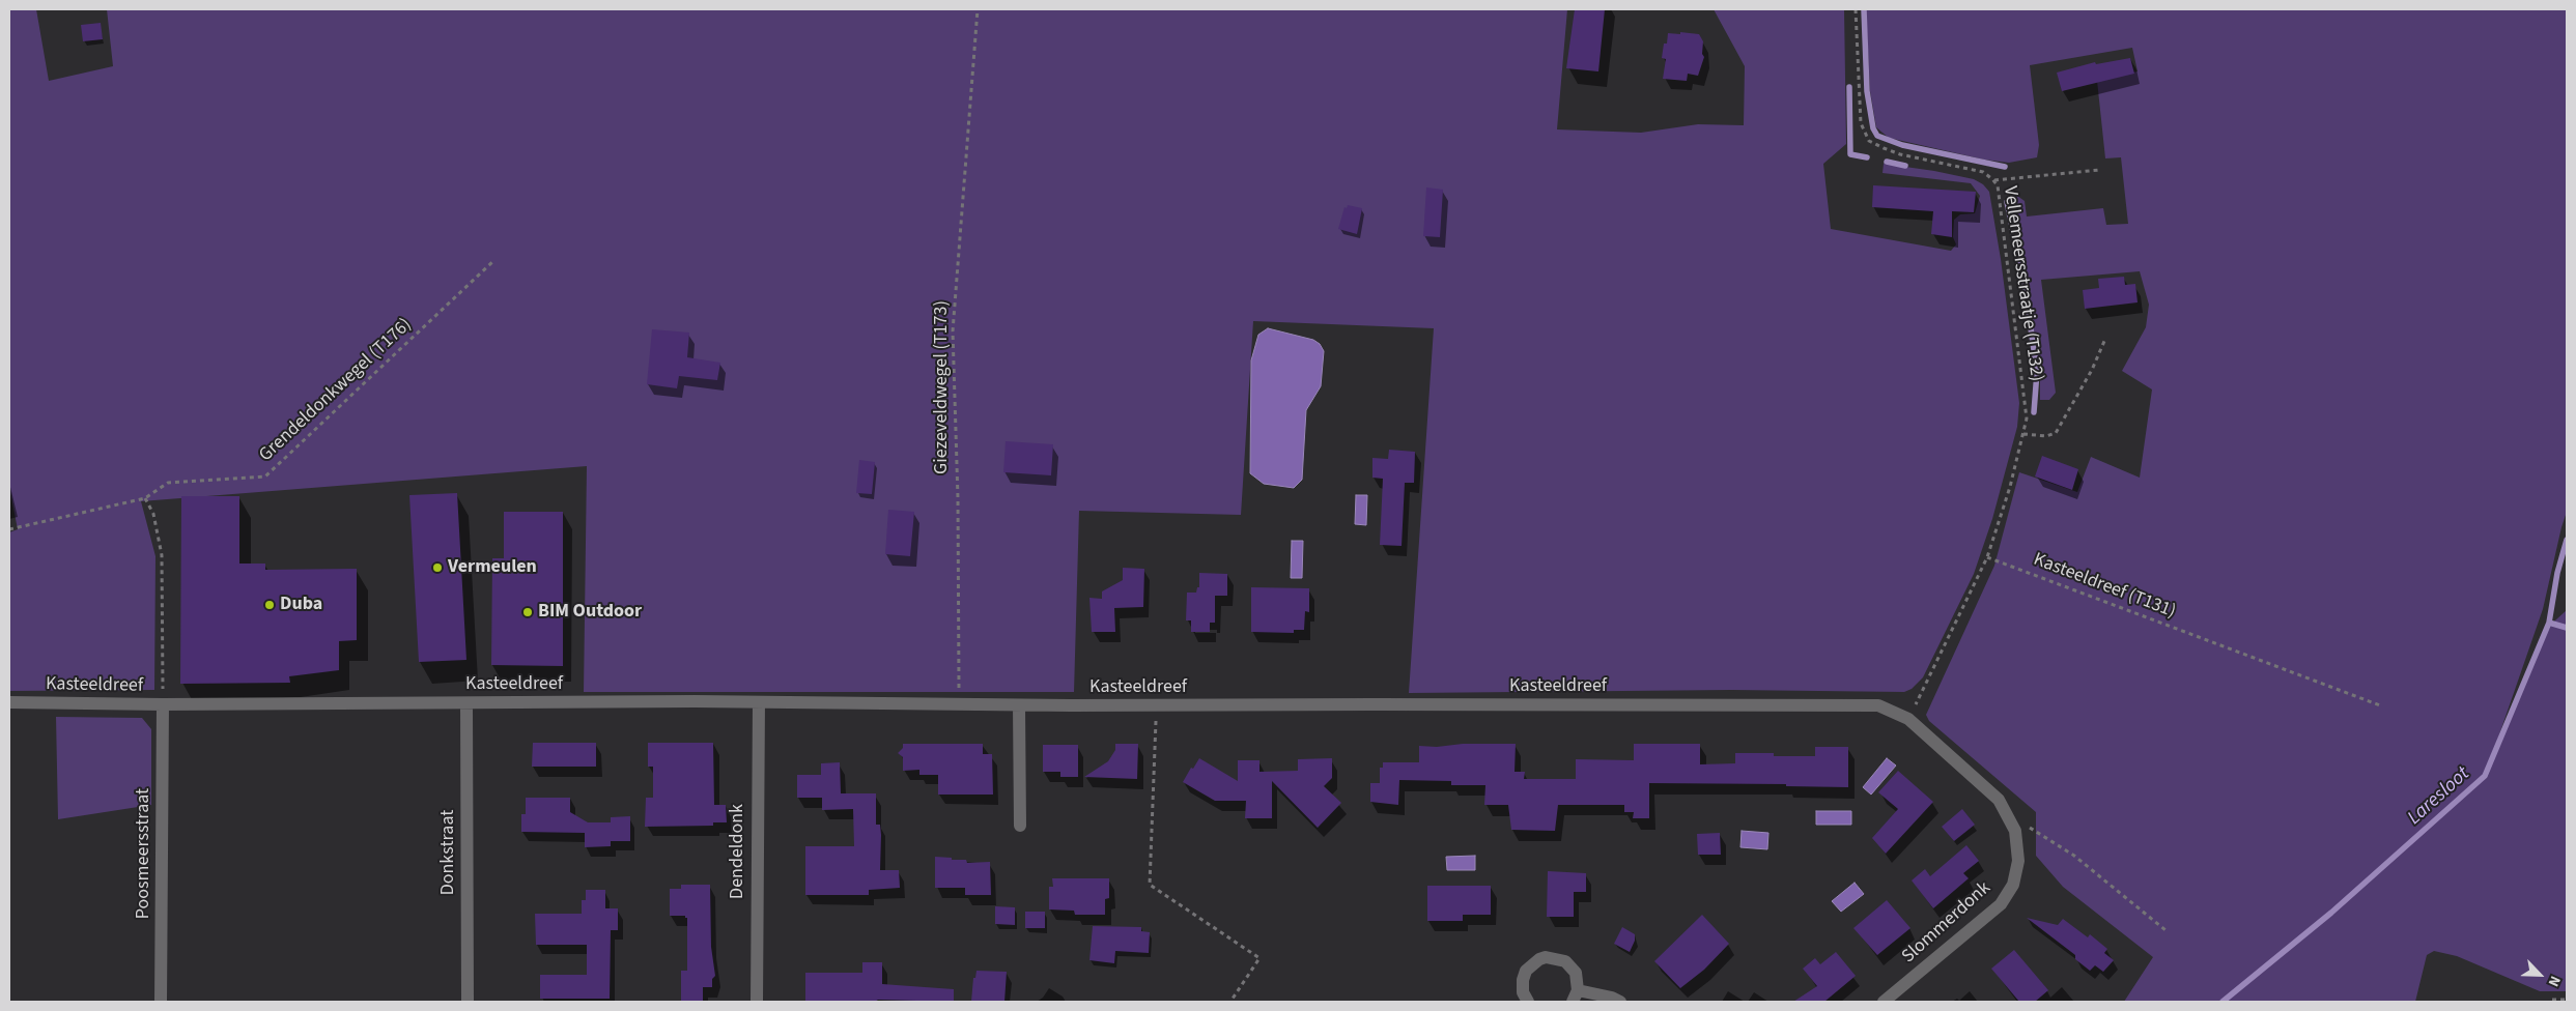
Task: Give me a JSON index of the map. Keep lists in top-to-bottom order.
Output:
{
  "streets": {
    "street": [
      "Kasteeldreef",
      "Dendeldonk",
      "Donkstraat",
      "Poosmeersstraat",
      "Slommerdonk"
    ],
    "path": [
      "Vellemeersstraatje (T132)",
      "Giezeveldwegel (T173)",
      "Grendeldonkwegel (T176)",
      "Kasteeldreef (T131)"
    ]
  },
  "crossings": [
    ["Vellemeersstraatje (T132)", "Kasteeldreef (T131)"],
    ["Giezeveldwegel (T173)", "Kasteeldreef"],
    ["Kasteeldreef", "Dendeldonk"],
    ["Kasteeldreef", "Donkstraat"],
    ["Kasteeldreef", "Poosmeersstraat"],
    ["Kasteeldreef", "Slommerdonk"]
  ],
  "water": ["Laresloot"],
  "places": ["Vermeulen", "Duba", "BIM Outdoor"],
  "north": "bottom right"
}
